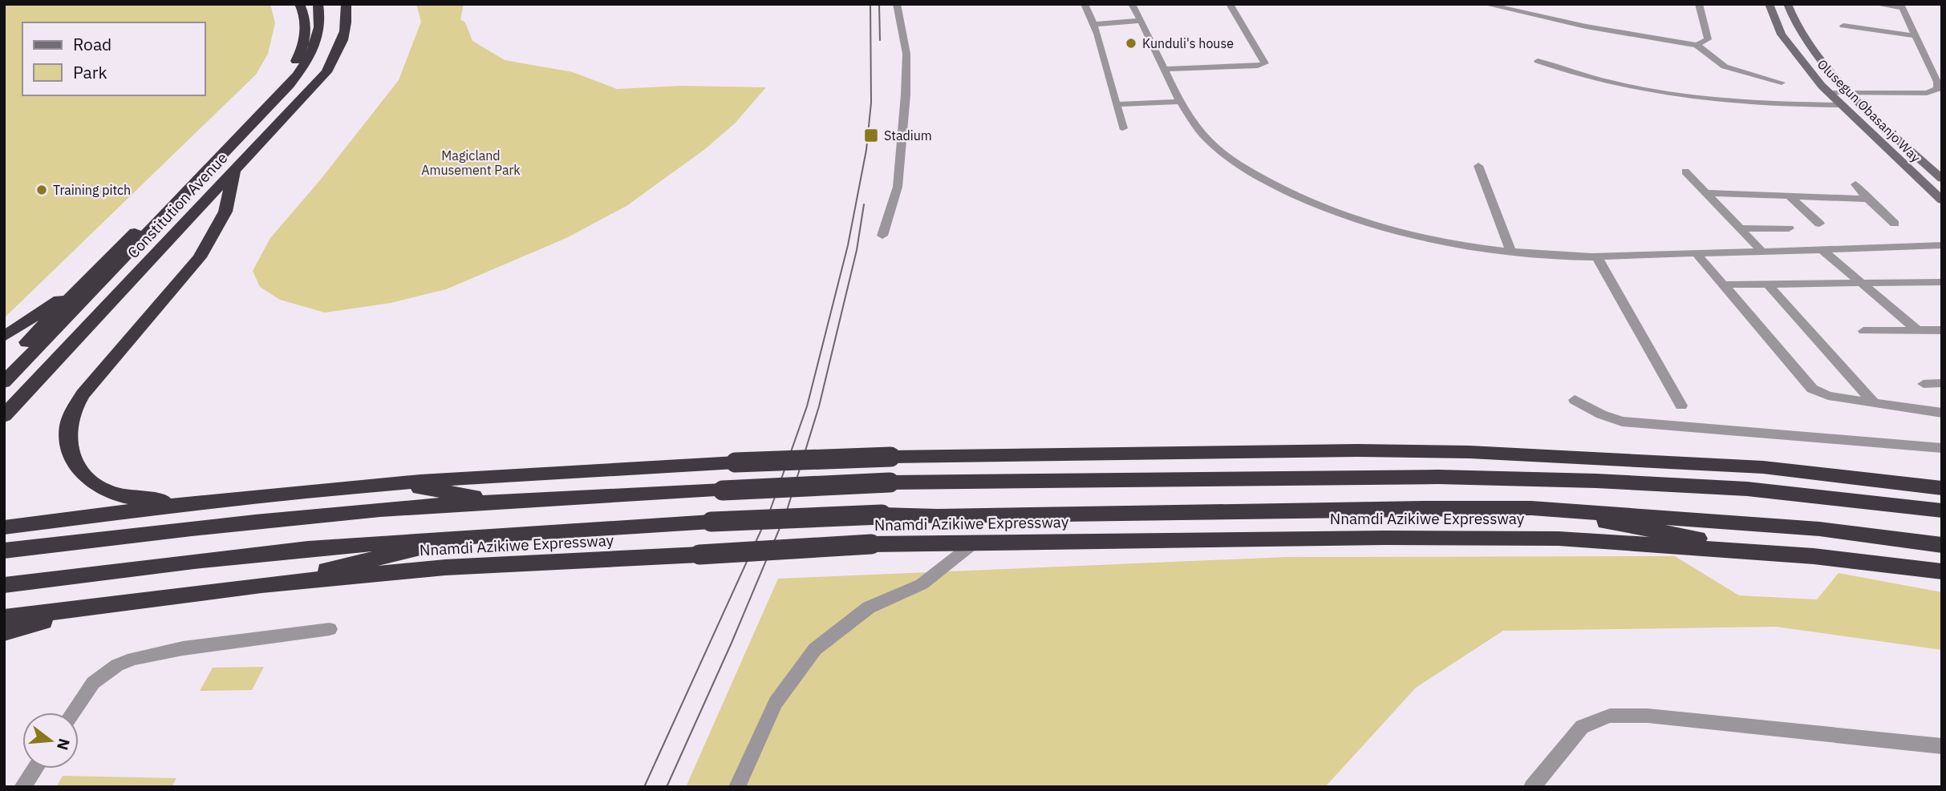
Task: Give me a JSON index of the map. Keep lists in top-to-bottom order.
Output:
{
  "streets": {
    "highway": ["Constitution Avenue", "Nnamdi Azikiwe Expressway"],
    "main road": ["Olusegun Obasanjo Way"]
  },
  "parks": ["Magicland Amusement Park"],
  "places": {
    "other": ["Kunduli's house", "Training pitch"],
    "transit": ["Stadium"]
  },
  "legend": ["Road", "Park"],
  "north": "right"
}
